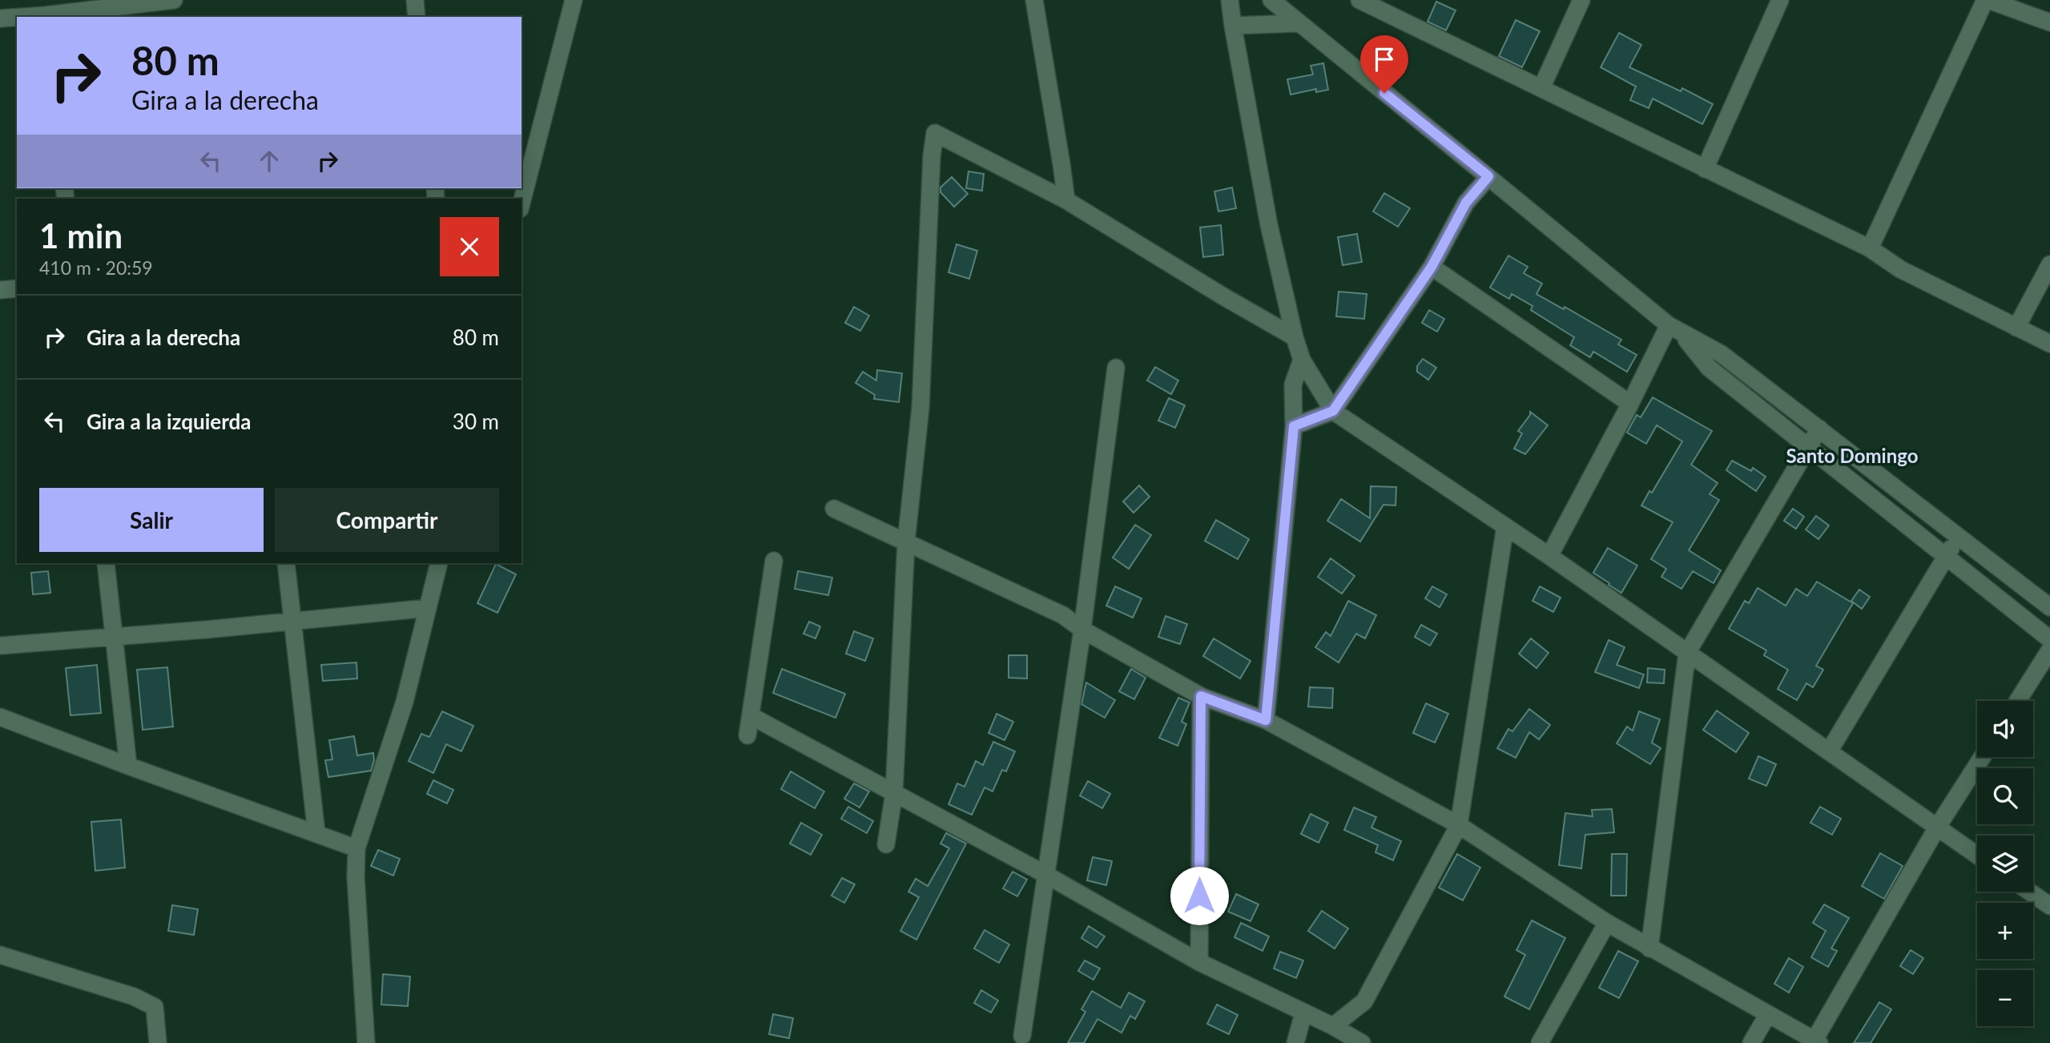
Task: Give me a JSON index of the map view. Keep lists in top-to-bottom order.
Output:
{
  "districts": ["Santo Domingo"],
  "page": {
    "turn": ["80 m", "Gira a la derecha"],
    "heading": ["1 min", "410 m · 20:59"],
    "list": [
      {
        "name": "Gira a la derecha",
        "value": "80 m"
      },
      {
        "name": "Gira a la izquierda",
        "value": "30 m"
      }
    ],
    "buttons": ["Salir", "Compartir"],
    "map_buttons": ["+", "−"]
  }
}
